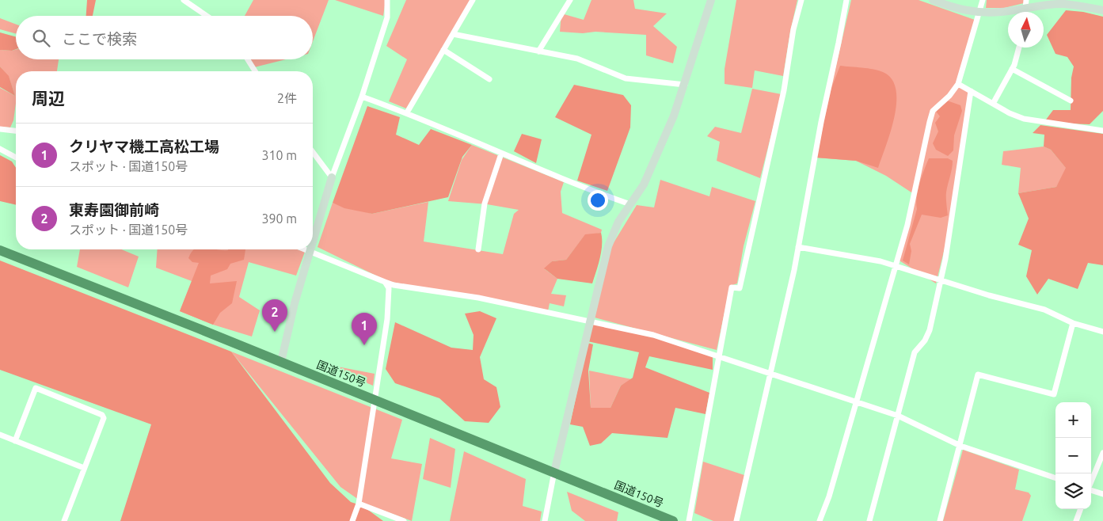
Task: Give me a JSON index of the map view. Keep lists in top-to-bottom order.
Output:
{
  "streets": {
    "highway": ["国道150号"]
  },
  "north": "top",
  "page": {
    "search": "ここで検索",
    "heading": ["周辺", "2件"],
    "list": [
      {
        "mark": "1",
        "name": "クリヤマ機工高松工場",
        "note": "スポット · 国道150号",
        "value": "310 m"
      },
      {
        "mark": "2",
        "name": "東寿園御前崎",
        "note": "スポット · 国道150号",
        "value": "390 m"
      }
    ],
    "pins": ["2", "1"],
    "map_buttons": ["+", "−"]
  }
}
